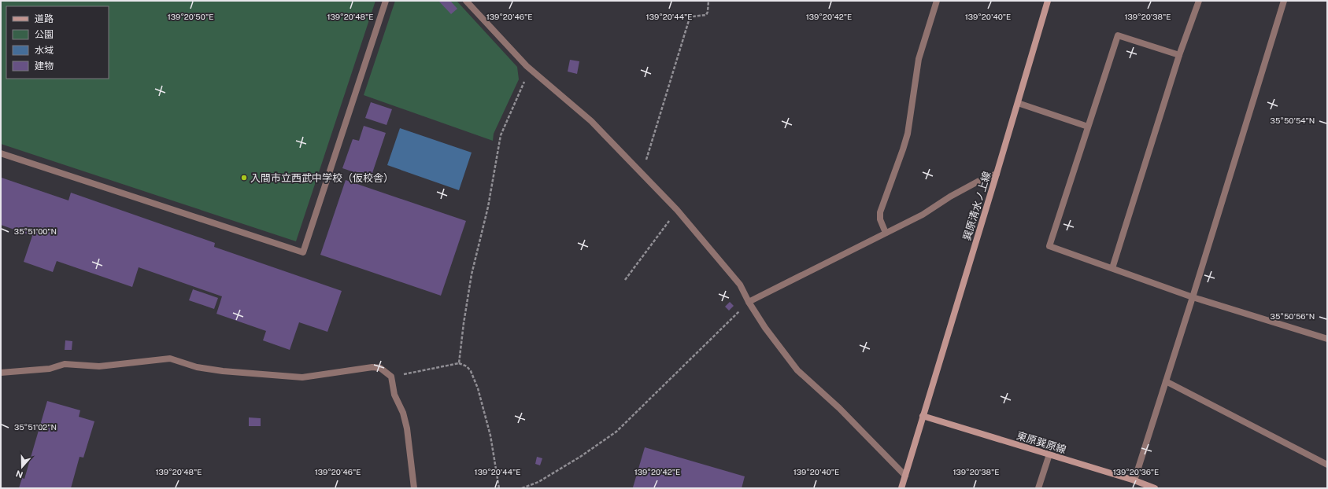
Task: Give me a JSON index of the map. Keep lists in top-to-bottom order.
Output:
{
  "streets": {
    "street": ["巽原清水ノ上線", "東原巽原線"]
  },
  "crossings": [
    ["巽原清水ノ上線", "東原巽原線"]
  ],
  "places": ["入間市立西武中学校（仮校舎）"],
  "legend": [
    "道路",
    "公園",
    "水域",
    "建物"
  ],
  "north": "bottom",
  "coordinates": [
    "139°20'50\"E",
    "139°20'48\"E",
    "139°20'46\"E",
    "139°20'44\"E",
    "139°20'42\"E",
    "139°20'40\"E",
    "139°20'38\"E",
    "35°50'54\"N",
    "35°51'00\"N",
    "35°50'56\"N",
    "35°51'02\"N",
    "139°20'36\"E"
  ]
}
